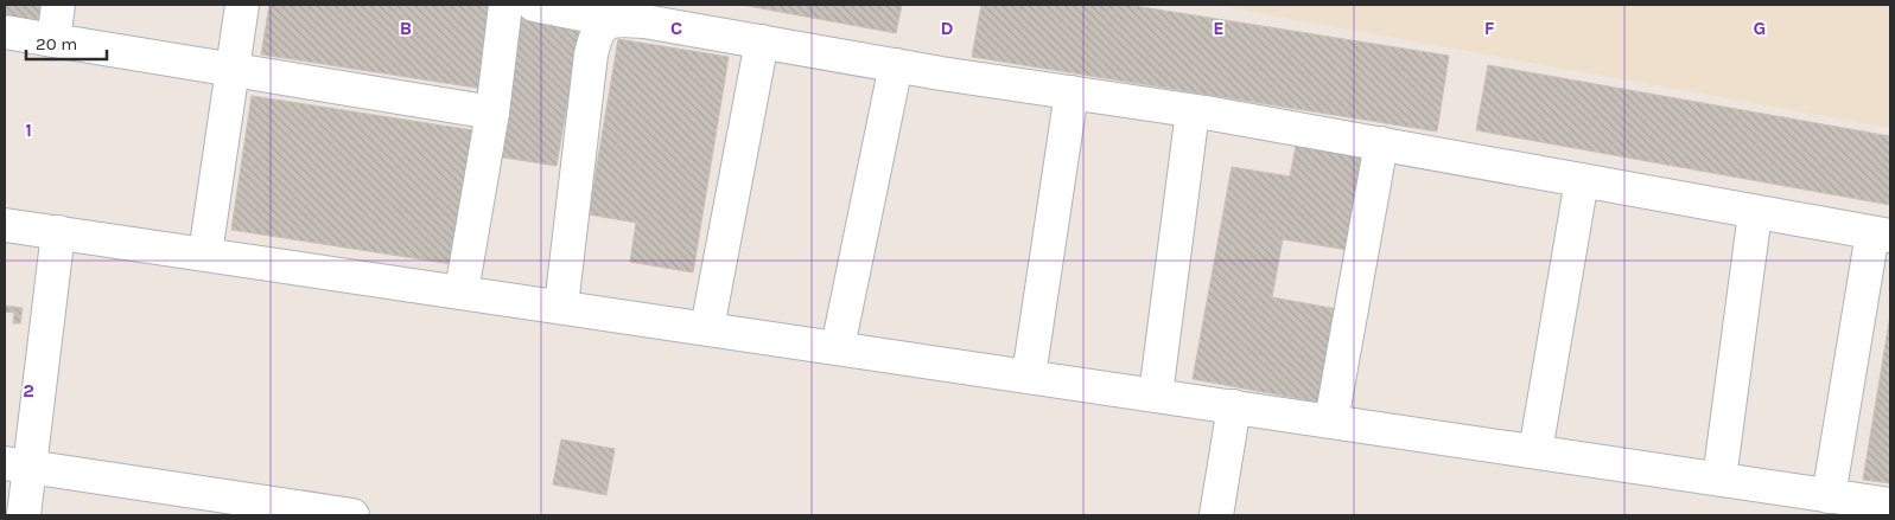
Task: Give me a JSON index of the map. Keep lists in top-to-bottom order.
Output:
{
  "scale_bar": "20 m",
  "grid": {
    "columns": [
      "B",
      "C",
      "D",
      "E",
      "F",
      "G"
    ],
    "rows": ["1", "2"]
  }
}
